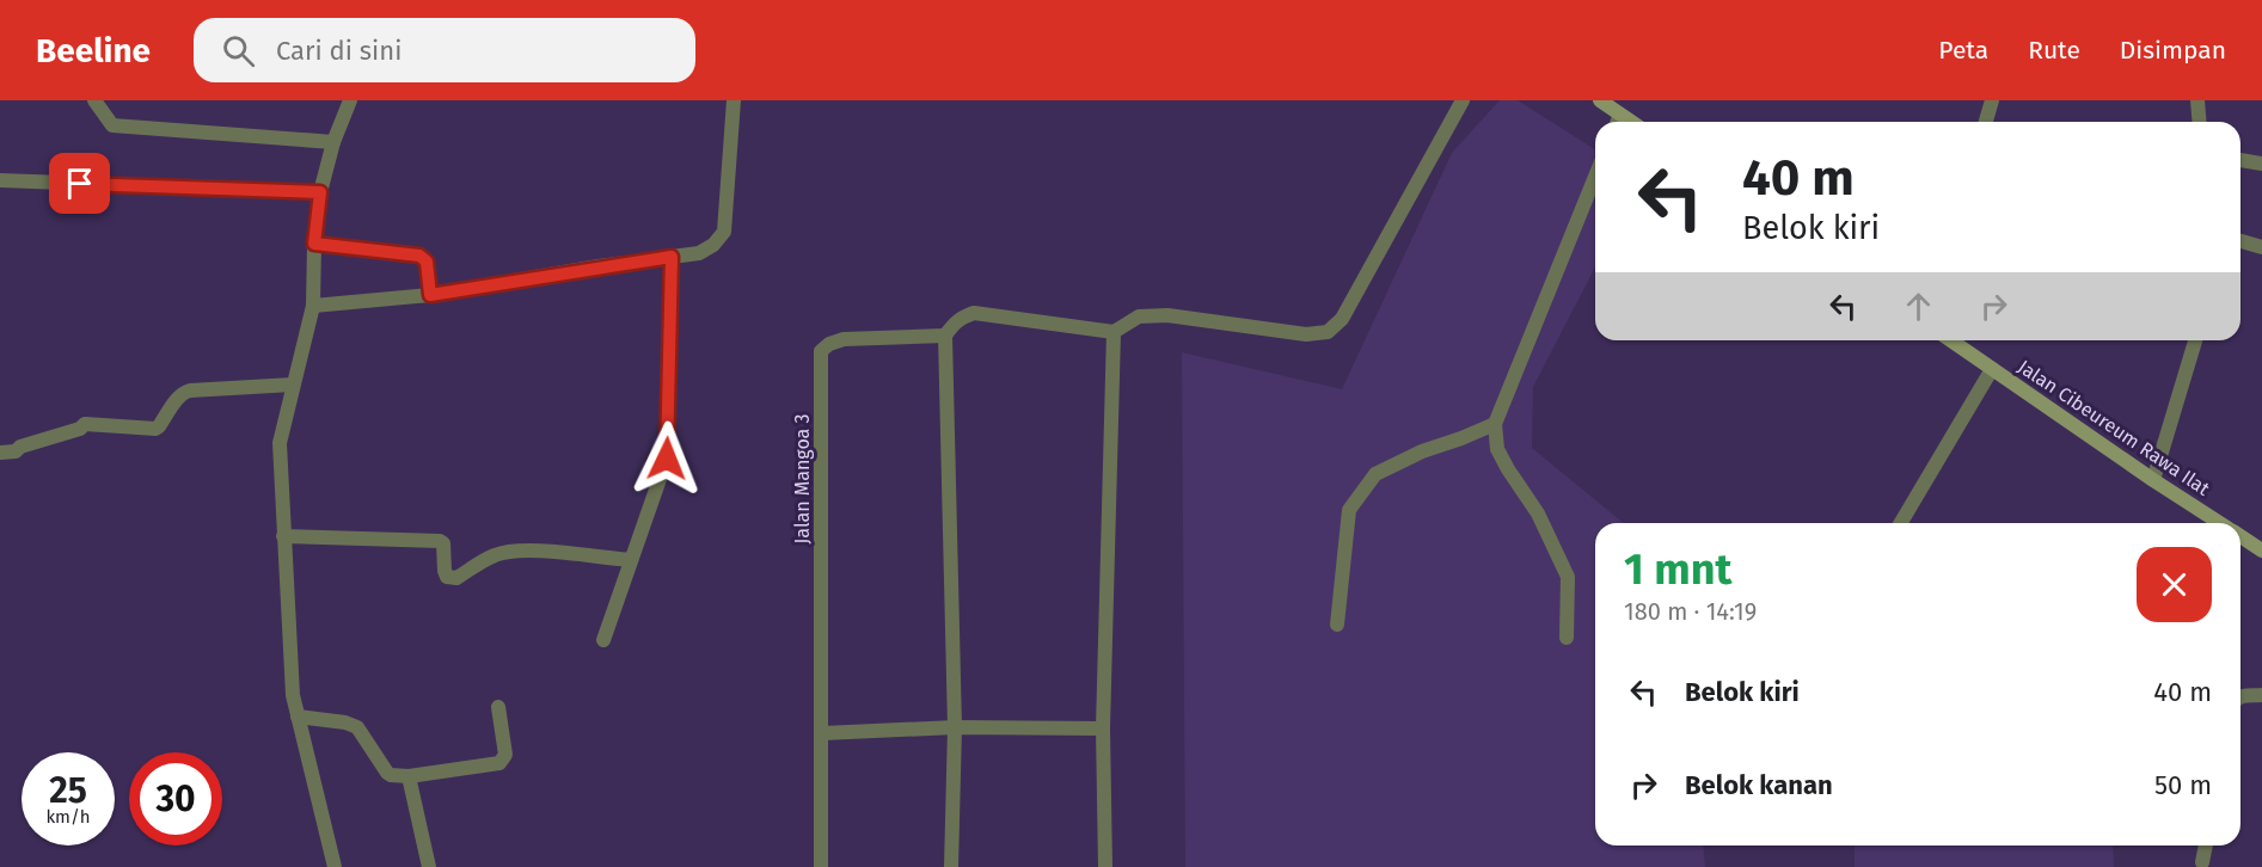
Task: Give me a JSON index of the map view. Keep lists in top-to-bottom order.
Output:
{
  "streets": {
    "street": ["Jalan Cibeureum Rawa Ilat", "Jalan Mangoa 3"]
  },
  "page": {
    "header": "Beeline",
    "search": "Cari di sini",
    "nav": ["Peta", "Rute", "Disimpan"],
    "turn": ["40 m", "Belok kiri"],
    "heading": ["1 mnt", "180 m · 14:19"],
    "list": [
      {
        "name": "Belok kiri",
        "value": "40 m"
      },
      {
        "name": "Belok kanan",
        "value": "50 m"
      }
    ],
    "speed": "25 km/h",
    "limit": "30"
  }
}
